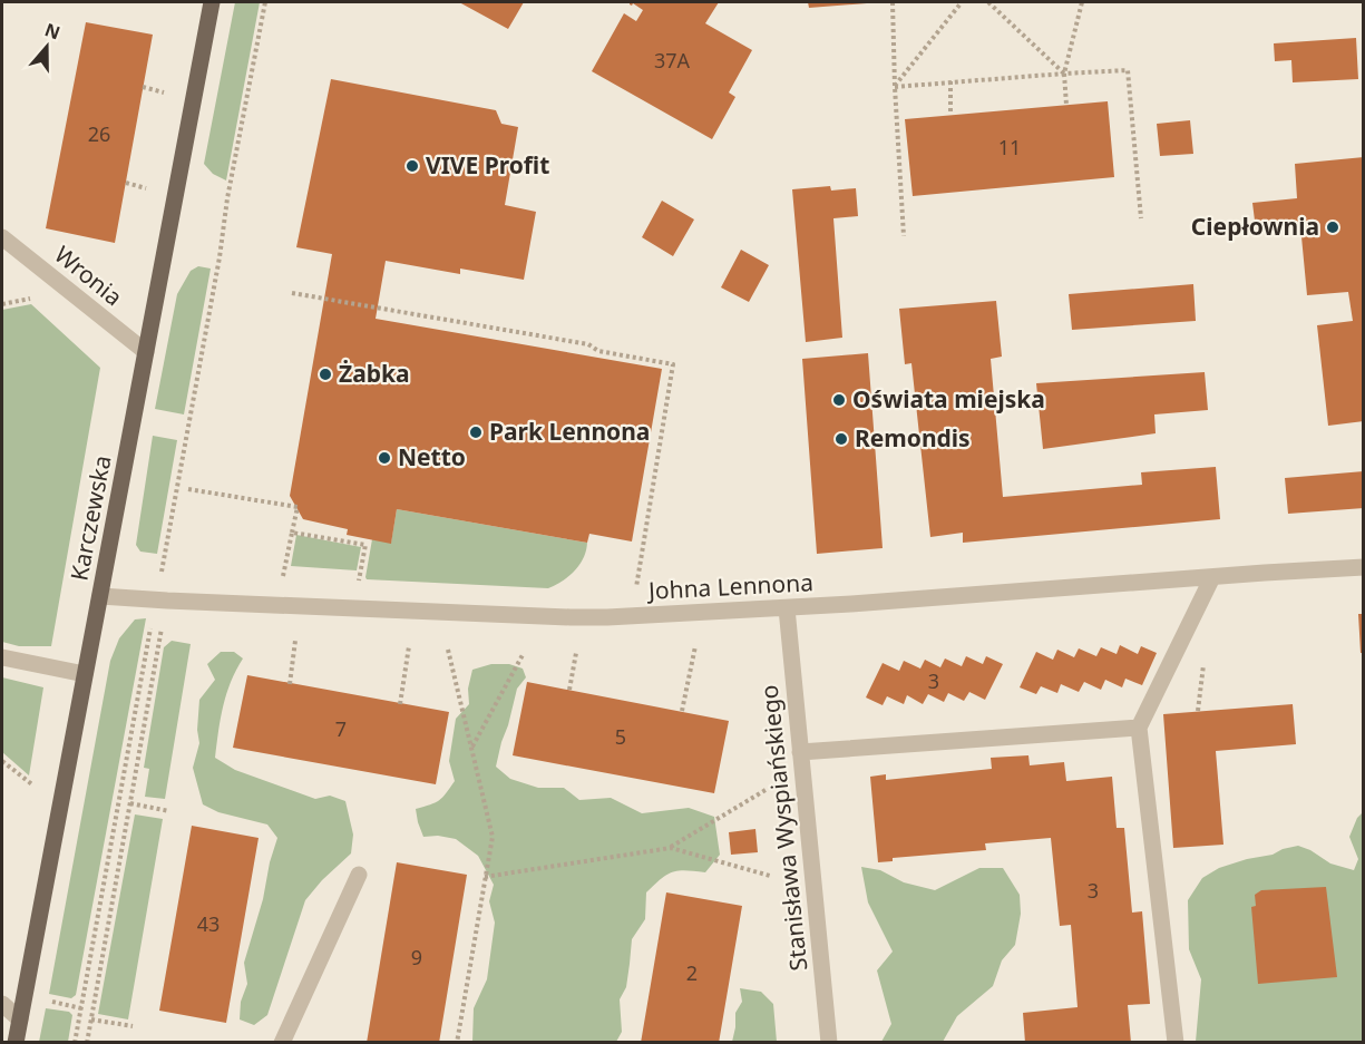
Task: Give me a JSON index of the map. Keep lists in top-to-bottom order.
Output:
{
  "streets": {
    "main road": ["Karczewska"],
    "street": ["Wronia", "Johna Lennona", "Stanisława Wyspiańskiego"]
  },
  "crossings": [
    ["Wronia", "Karczewska"],
    ["Karczewska", "Johna Lennona"],
    ["Johna Lennona", "Stanisława Wyspiańskiego"]
  ],
  "places": [
    "VIVE Profit",
    "Ciepłownia",
    "Żabka",
    "Oświata miejska",
    "Park Lennona",
    "Remondis",
    "Netto"
  ],
  "house_numbers": [
    "37A",
    "26",
    "11",
    "3",
    "7",
    "5",
    "3",
    "43",
    "9",
    "2"
  ],
  "north": "top"
}
